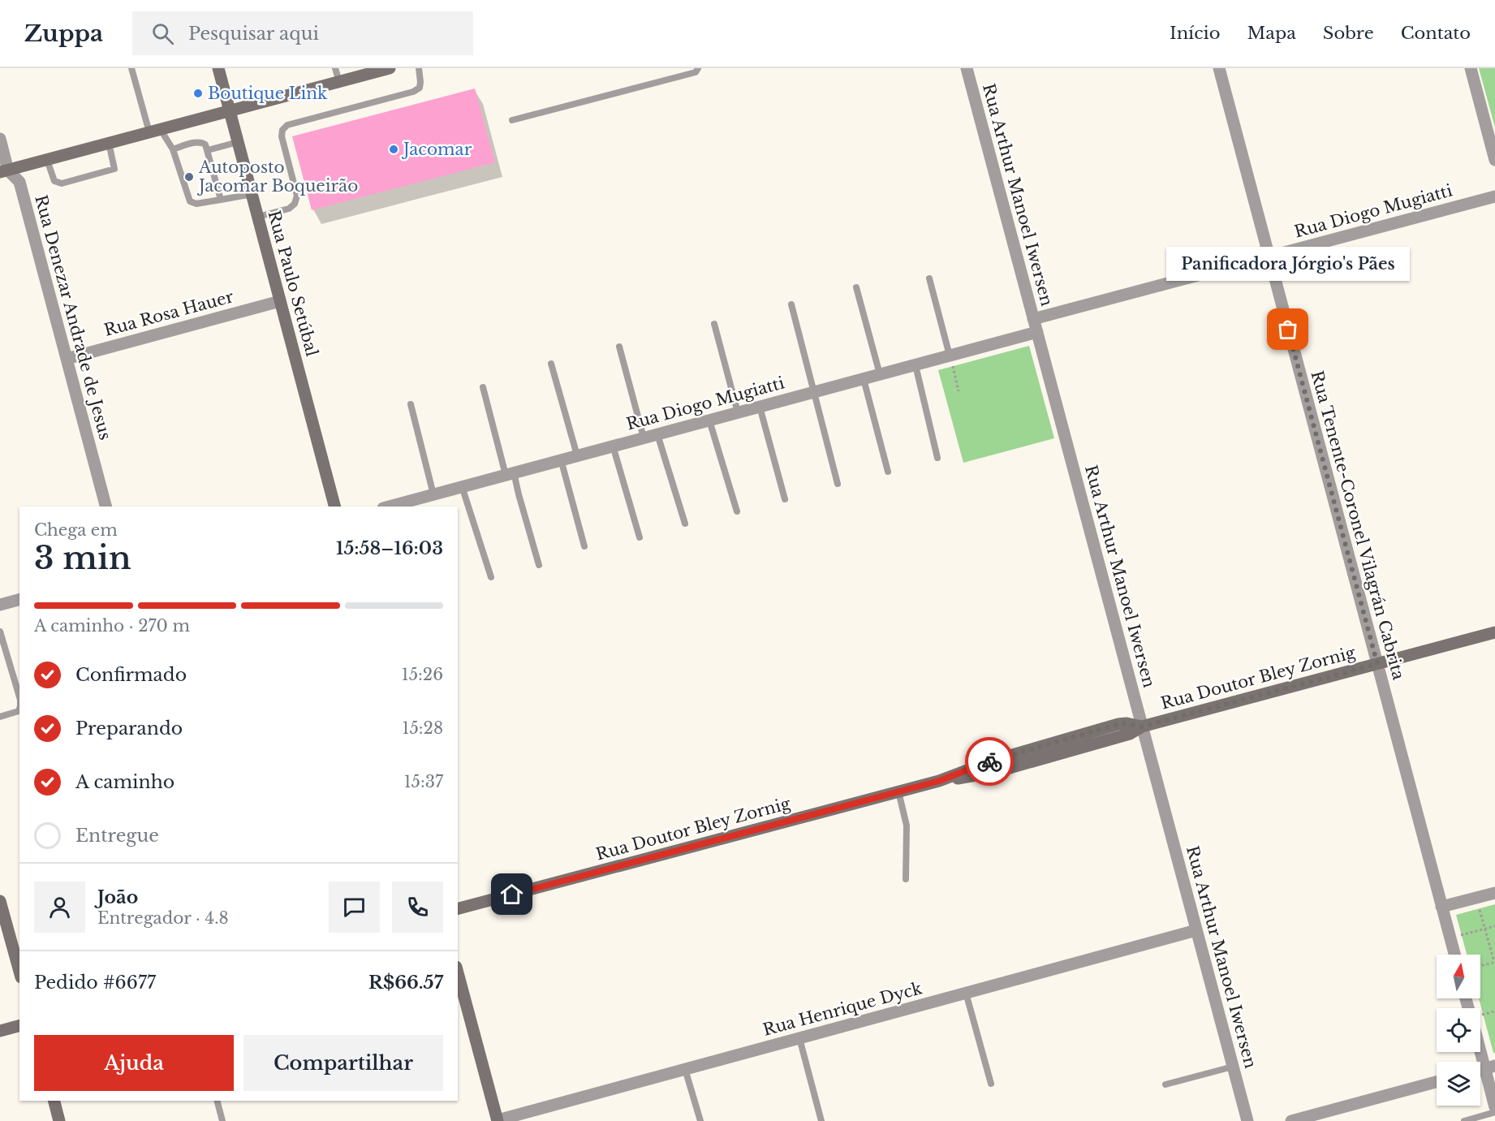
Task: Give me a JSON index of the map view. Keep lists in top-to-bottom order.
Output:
{
  "streets": {
    "main road": ["Rua Paulo Setúbal", "Rua Doutor Bley Zornig"],
    "street": [
      "Rua Arthur Manoel Iwersen",
      "Rua Diogo Mugiatti",
      "Rua Rosa Hauer",
      "Rua Denezar Andrade de Jesus",
      "Rua Tenente-Coronel Vilagrán Cabrita",
      "Rua Henrique Dyck"
    ]
  },
  "crossings": [
    ["Rua Arthur Manoel Iwersen", "Rua Diogo Mugiatti"],
    ["Rua Arthur Manoel Iwersen", "Rua Doutor Bley Zornig"],
    ["Rua Arthur Manoel Iwersen", "Rua Henrique Dyck"],
    ["Rua Diogo Mugiatti", "Rua Tenente-Coronel Vilagrán Cabrita"],
    ["Rua Paulo Setúbal", "Rua Rosa Hauer"],
    ["Rua Rosa Hauer", "Rua Denezar Andrade de Jesus"],
    ["Rua Tenente-Coronel Vilagrán Cabrita", "Rua Doutor Bley Zornig"]
  ],
  "places": [
    "Boutique Link",
    "Jacomar",
    "Autoposto Jacomar Boqueirão",
    "Panificadora Jórgio's Pães"
  ],
  "north": "top",
  "page": {
    "header": "Zuppa",
    "search": "Pesquisar aqui",
    "nav": [
      "Início",
      "Mapa",
      "Sobre",
      "Contato"
    ],
    "bubble": "Panificadora Jórgio's Pães",
    "heading": ["3 min", "Chega em", "15:58–16:03"],
    "panel": [
      "João",
      "Entregador · 4.8",
      "Pedido #6677",
      "R$66.57"
    ],
    "bar": "A caminho · 270 m",
    "list": [
      ["Confirmado", "15:26"],
      ["Preparando", "15:28"],
      ["A caminho", "15:37"],
      "Entregue"
    ],
    "buttons": ["Ajuda", "Compartilhar"]
  }
}
